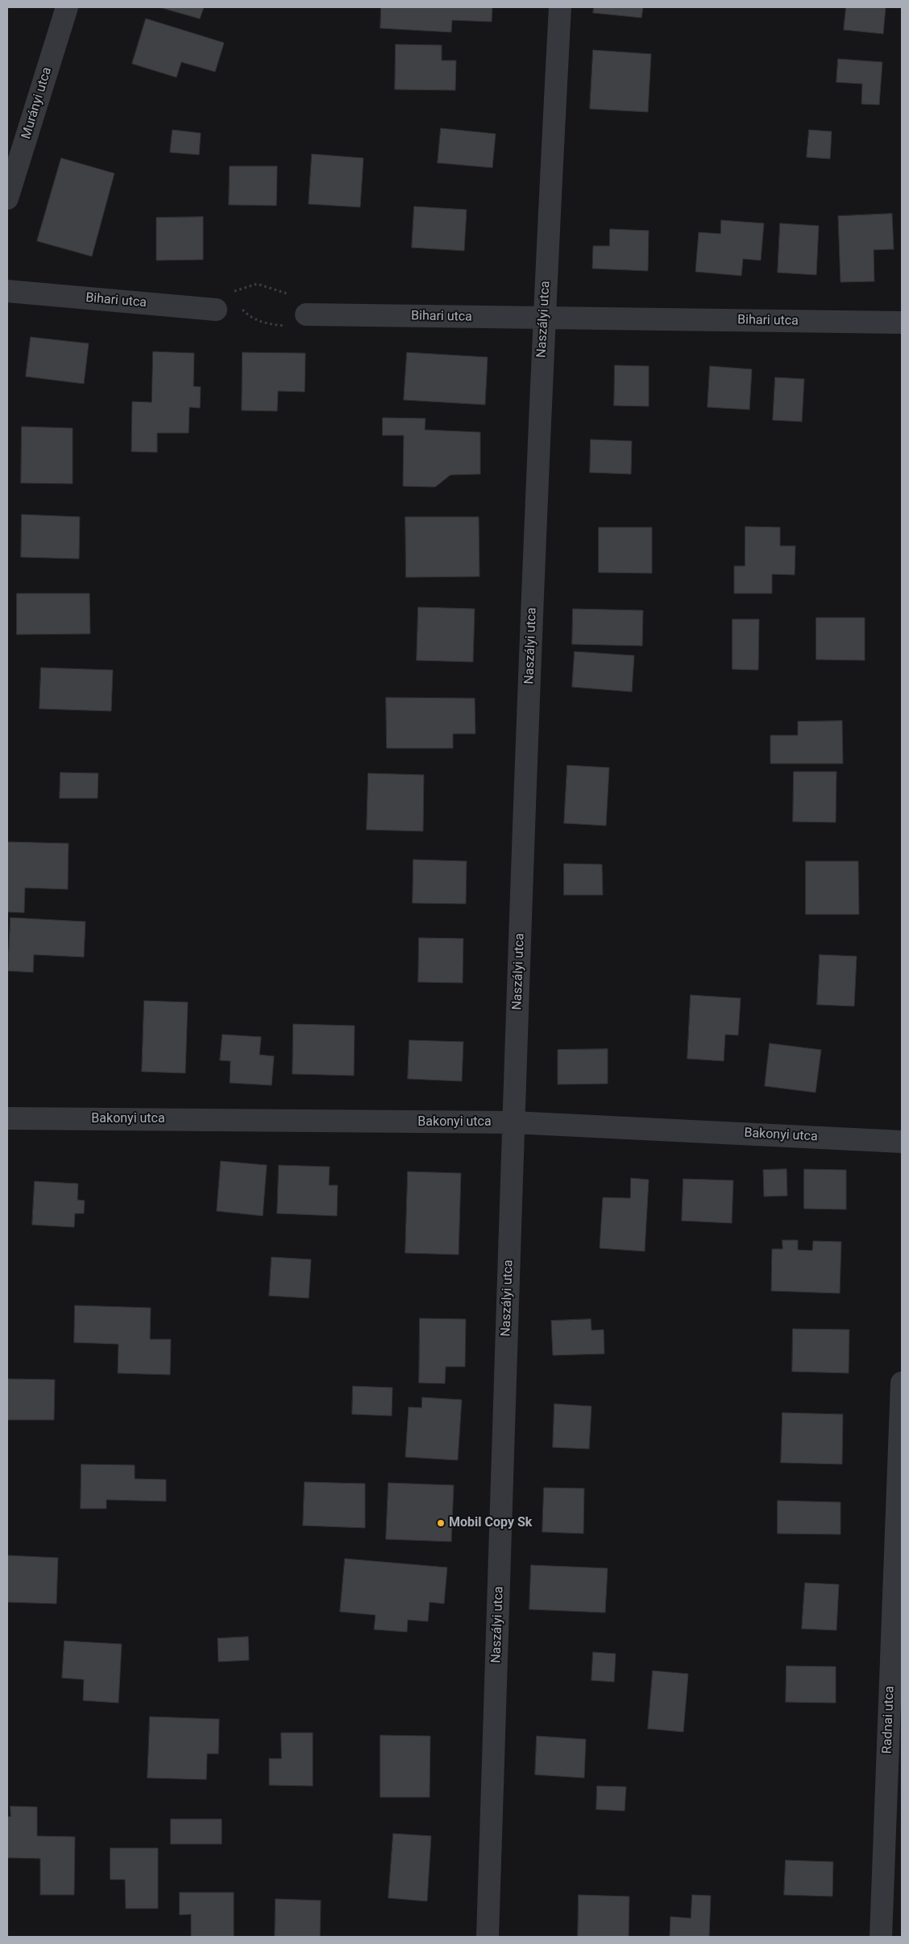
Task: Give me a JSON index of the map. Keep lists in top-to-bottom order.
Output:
{
  "streets": {
    "street": [
      "Murányi utca",
      "Bihari utca",
      "Naszályi utca",
      "Bakonyi utca",
      "Radnai utca"
    ]
  },
  "crossings": [
    ["Bihari utca", "Naszályi utca"],
    ["Naszályi utca", "Bakonyi utca"]
  ],
  "places": ["Mobil Copy Sk"]
}
